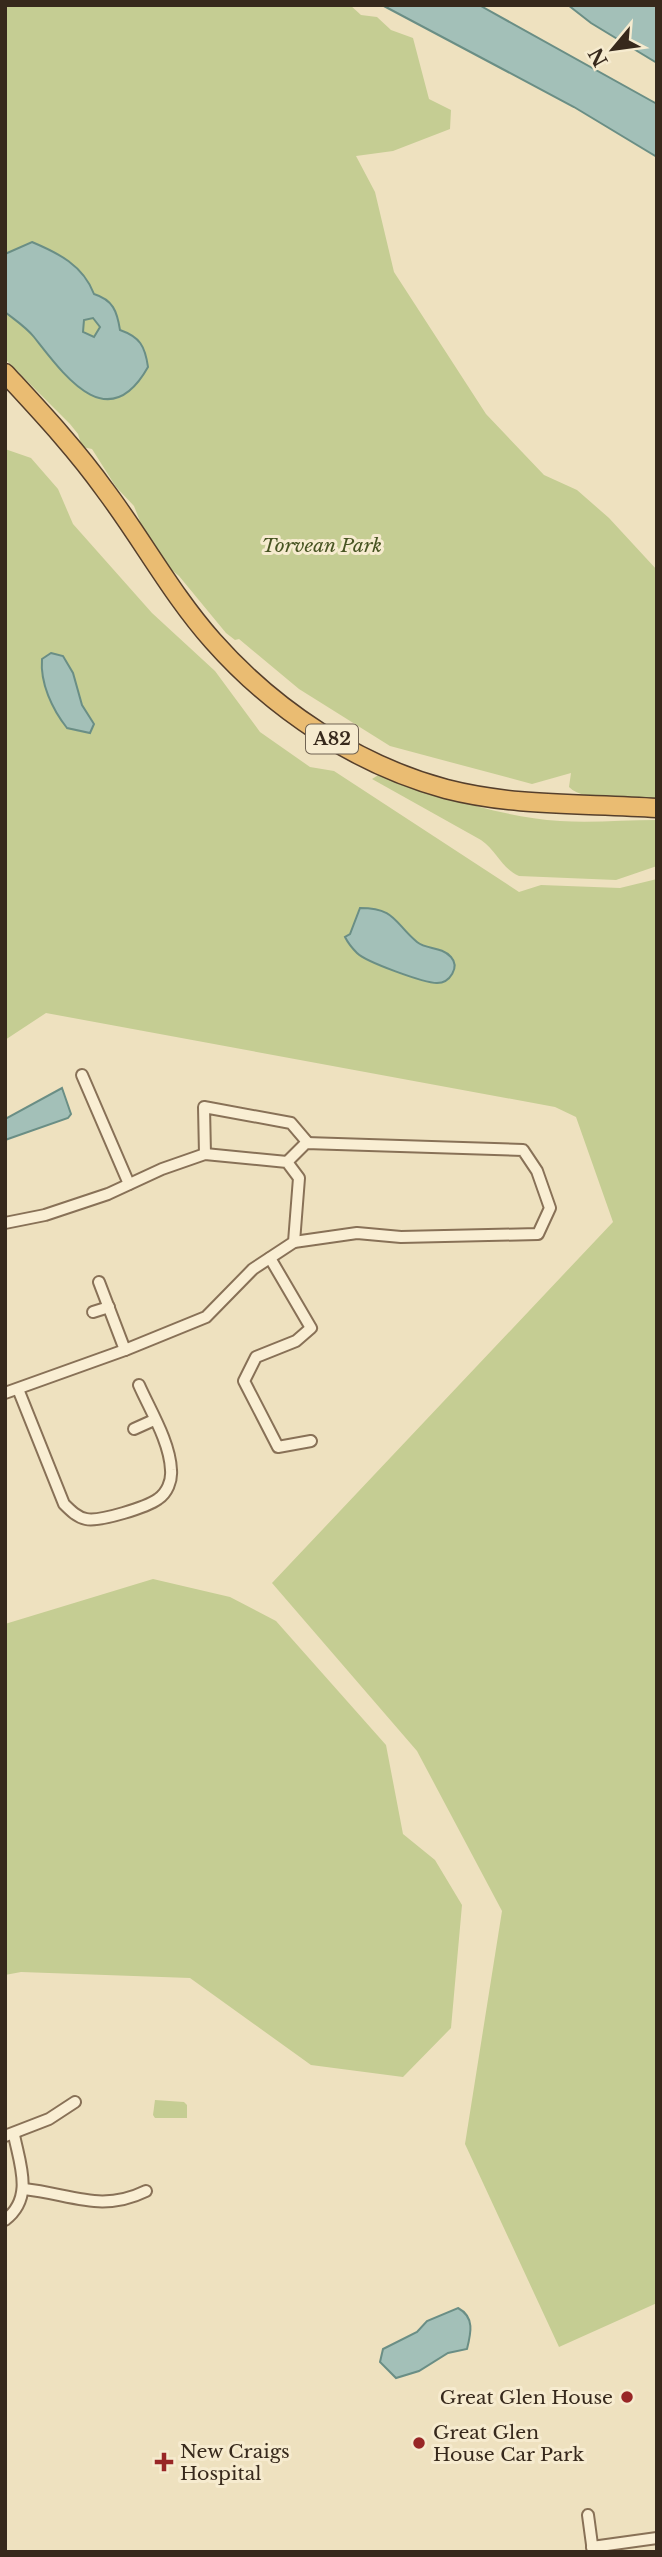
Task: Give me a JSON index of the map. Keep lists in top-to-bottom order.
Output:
{
  "streets": {
    "highway": ["A82"]
  },
  "parks": ["Torvean Park"],
  "places": {
    "other": ["Great Glen House", "Great Glen House Car Park"],
    "health": ["New Craigs Hospital"]
  },
  "north": "bottom left"
}
